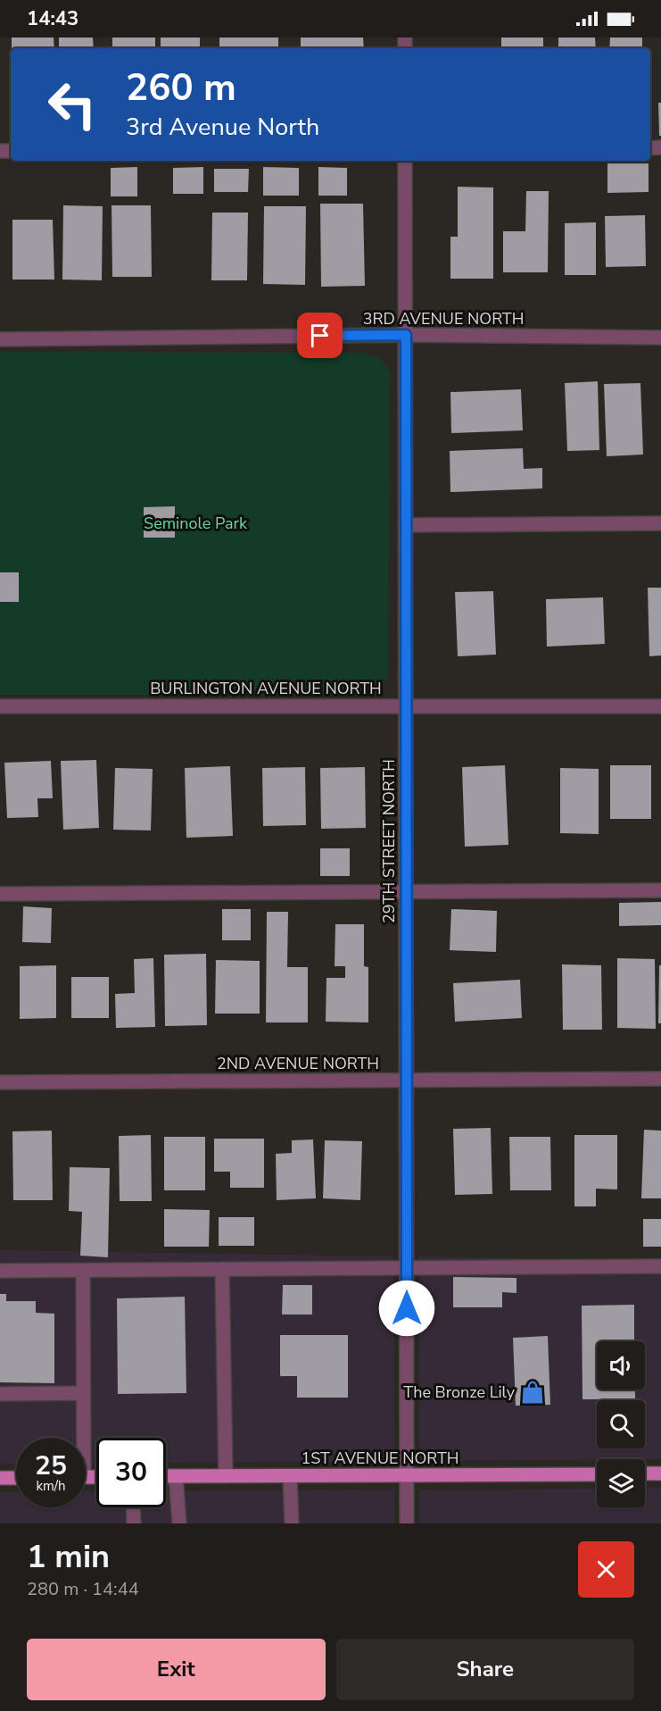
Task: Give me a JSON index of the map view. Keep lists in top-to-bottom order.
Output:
{
  "streets": {
    "main road": ["1ST AVENUE NORTH"],
    "street": [
      "3RD AVENUE NORTH",
      "BURLINGTON AVENUE NORTH",
      "29TH STREET NORTH",
      "2ND AVENUE NORTH"
    ]
  },
  "crossings": [
    ["3RD AVENUE NORTH", "29TH STREET NORTH"],
    ["BURLINGTON AVENUE NORTH", "29TH STREET NORTH"],
    ["29TH STREET NORTH", "2ND AVENUE NORTH"],
    ["29TH STREET NORTH", "1ST AVENUE NORTH"]
  ],
  "parks": ["Seminole Park"],
  "places": {
    "shop": ["The Bronze Lily"]
  },
  "page": {
    "status": "14:43",
    "turn": ["260 m", "3rd Avenue North"],
    "speed": "25 km/h",
    "limit": "30",
    "heading": ["1 min", "280 m · 14:44"],
    "buttons": ["Exit", "Share"]
  }
}
